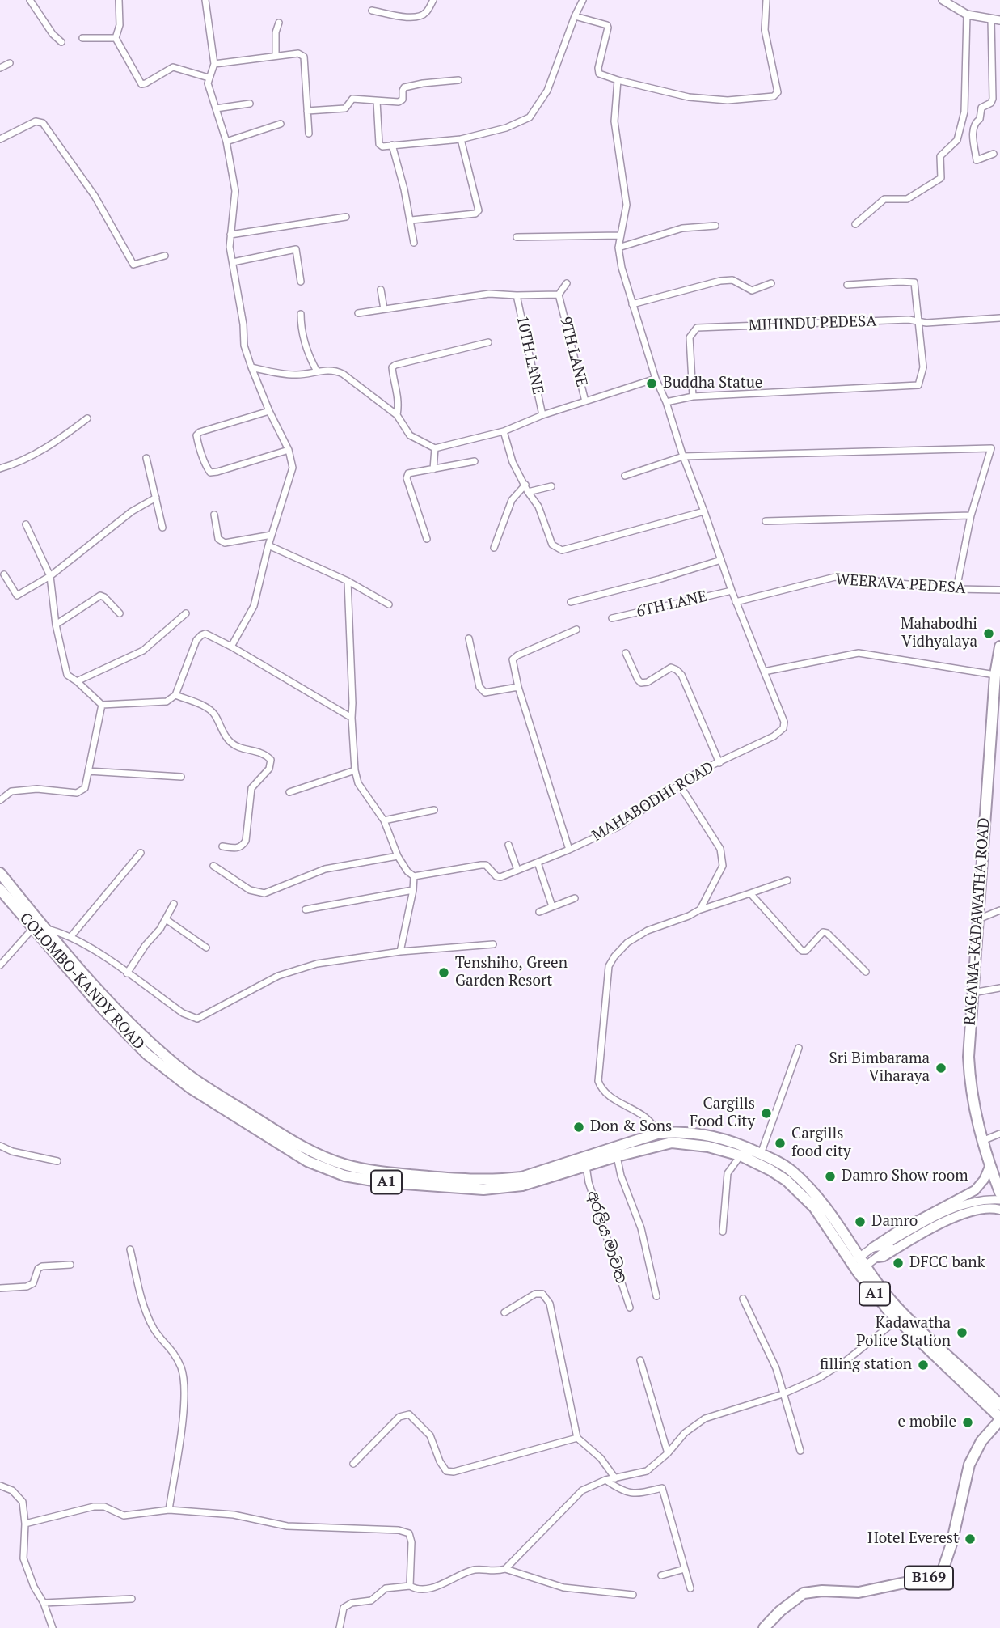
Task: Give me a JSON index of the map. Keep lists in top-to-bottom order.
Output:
{
  "streets": {
    "main road": [
      "RAGAMA-KADAWATHA ROAD",
      "COLOMBO-KANDY ROAD",
      "A1",
      "B169"
    ],
    "street": [
      "MIHINDU PEDESA",
      "9TH LANE",
      "10TH LANE",
      "WEERAVA PEDESA",
      "6TH LANE",
      "MAHABODHI ROAD",
      "අරලිය මාවත"
    ]
  },
  "crossings": [
    ["WEERAVA PEDESA", "MAHABODHI ROAD"],
    ["6TH LANE", "MAHABODHI ROAD"],
    ["COLOMBO-KANDY ROAD", "අරලිය මාවත"],
    ["COLOMBO-KANDY ROAD", "B169"]
  ],
  "places": [
    "Buddha Statue",
    "Mahabodhi Vidhyalaya",
    "Tenshiho, Green Garden Resort",
    "Sri Bimbarama Viharaya",
    "Cargills Food City",
    "Don & Sons",
    "Cargills food city",
    "Damro Show room",
    "Damro",
    "DFCC bank",
    "Kadawatha Police Station",
    "filling station",
    "e mobile",
    "Hotel Everest"
  ]
}
